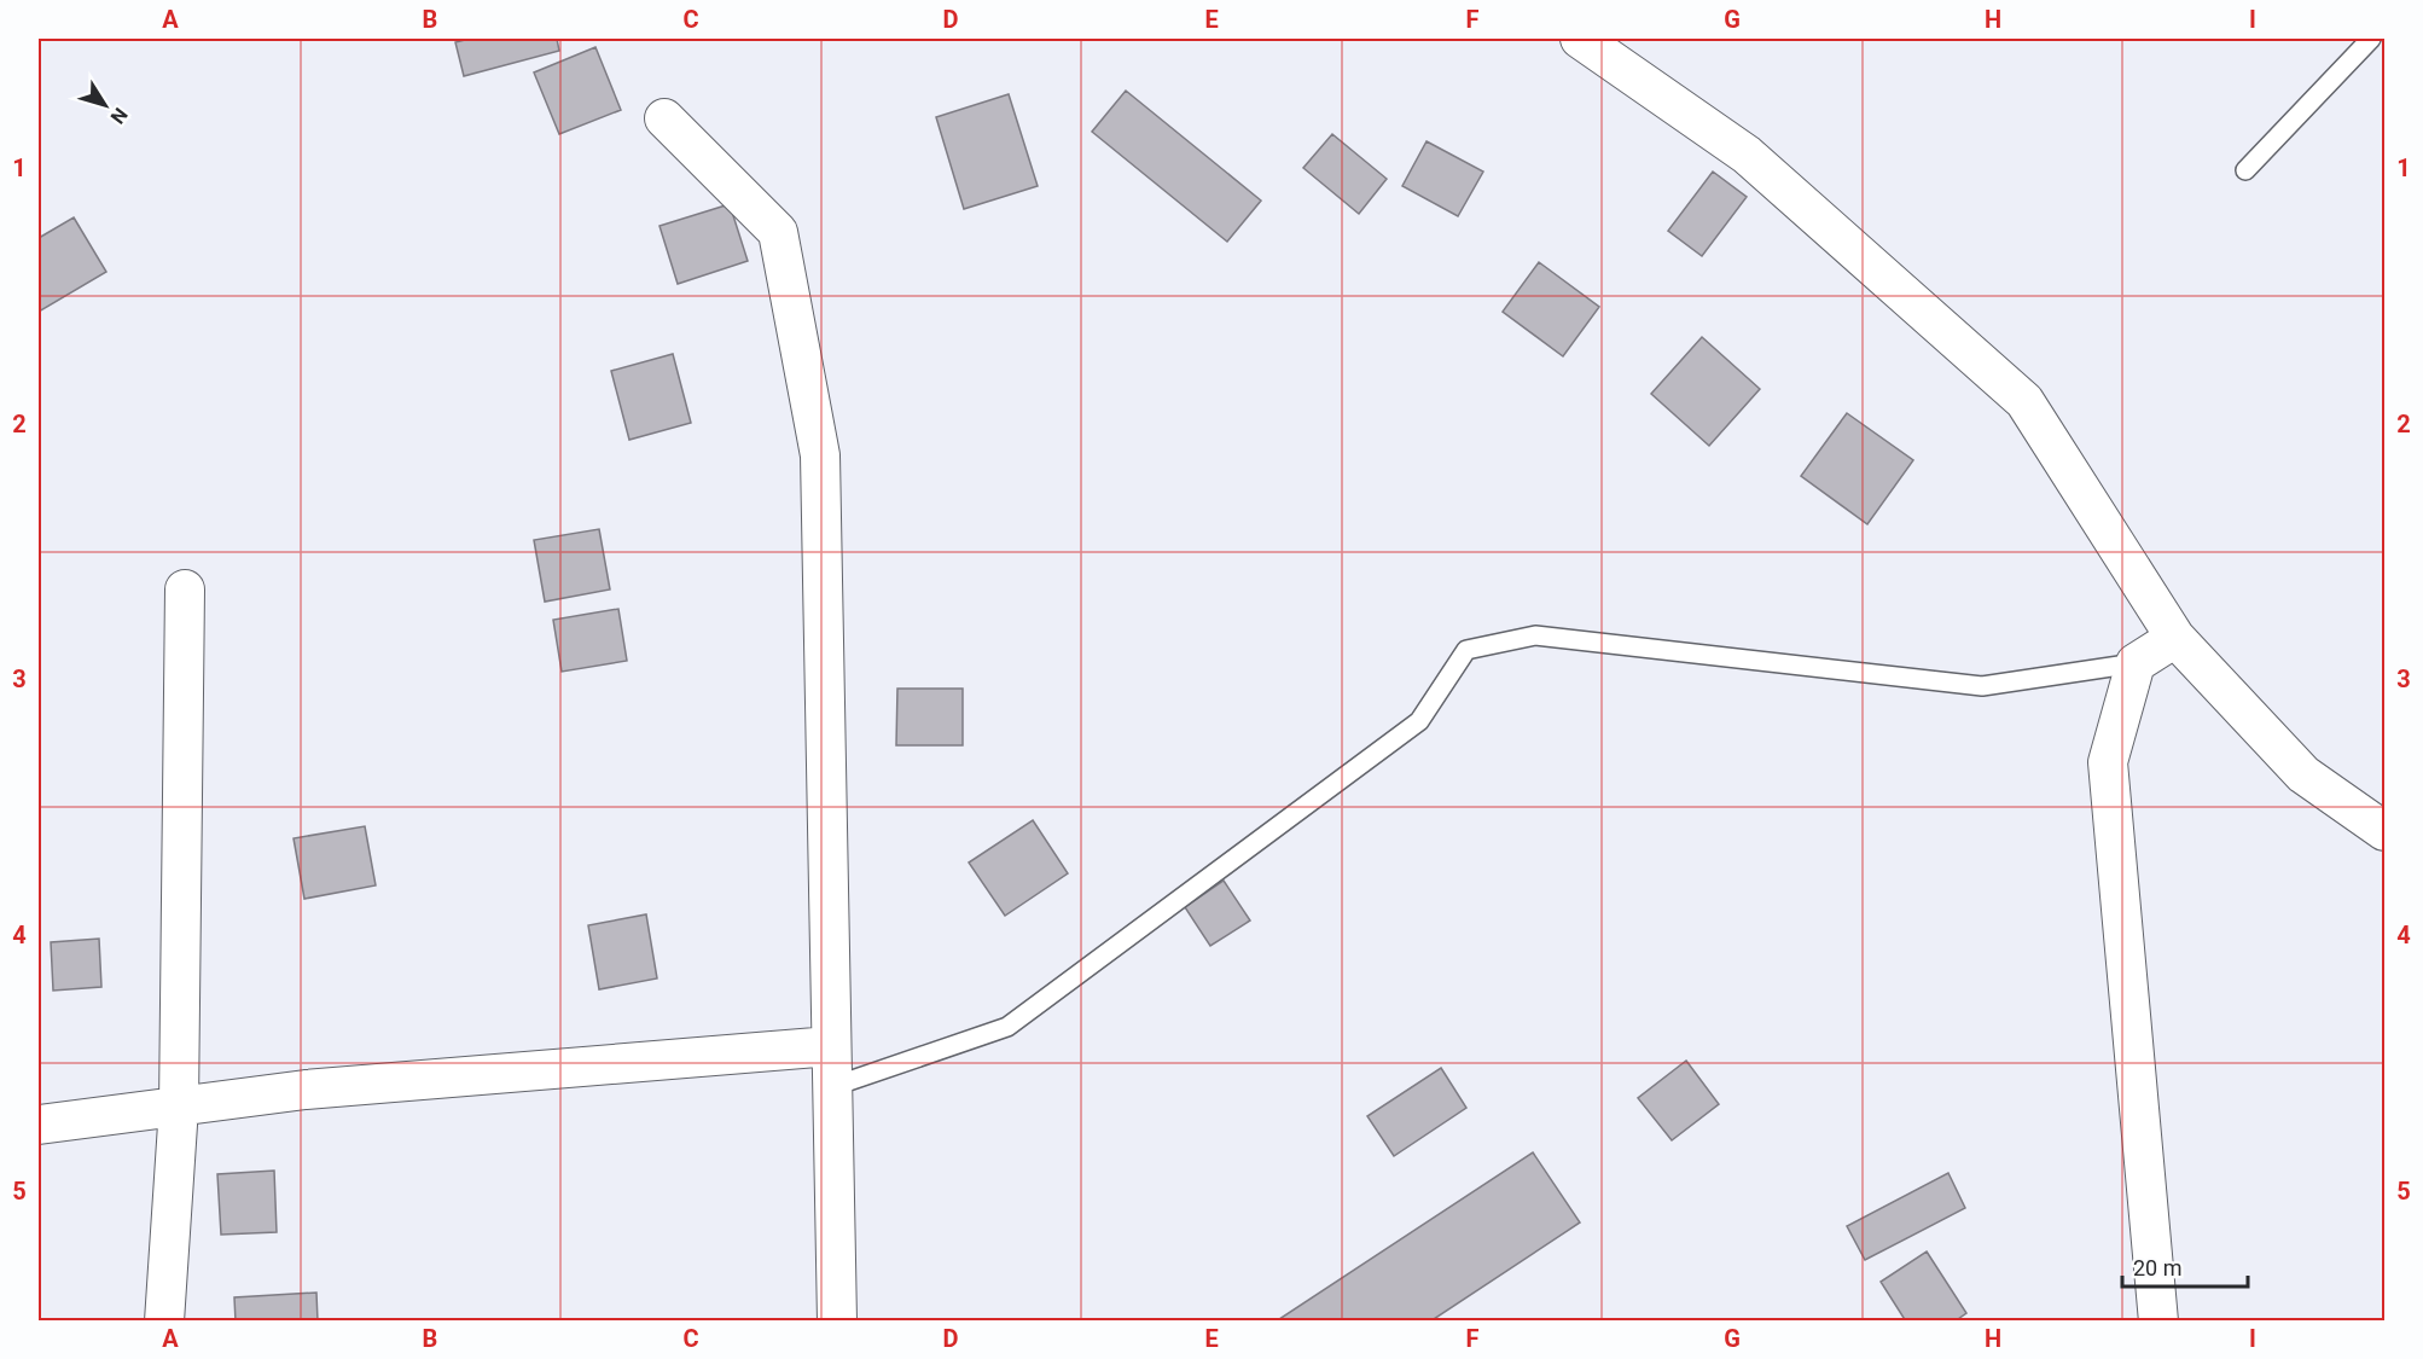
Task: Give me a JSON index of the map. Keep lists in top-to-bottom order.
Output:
{
  "scale_bar": "20 m",
  "north": "bottom right",
  "grid": {
    "columns": [
      "A",
      "B",
      "C",
      "D",
      "E",
      "F",
      "G",
      "H",
      "I"
    ],
    "rows": [
      "1",
      "2",
      "3",
      "4",
      "5"
    ]
  }
}
